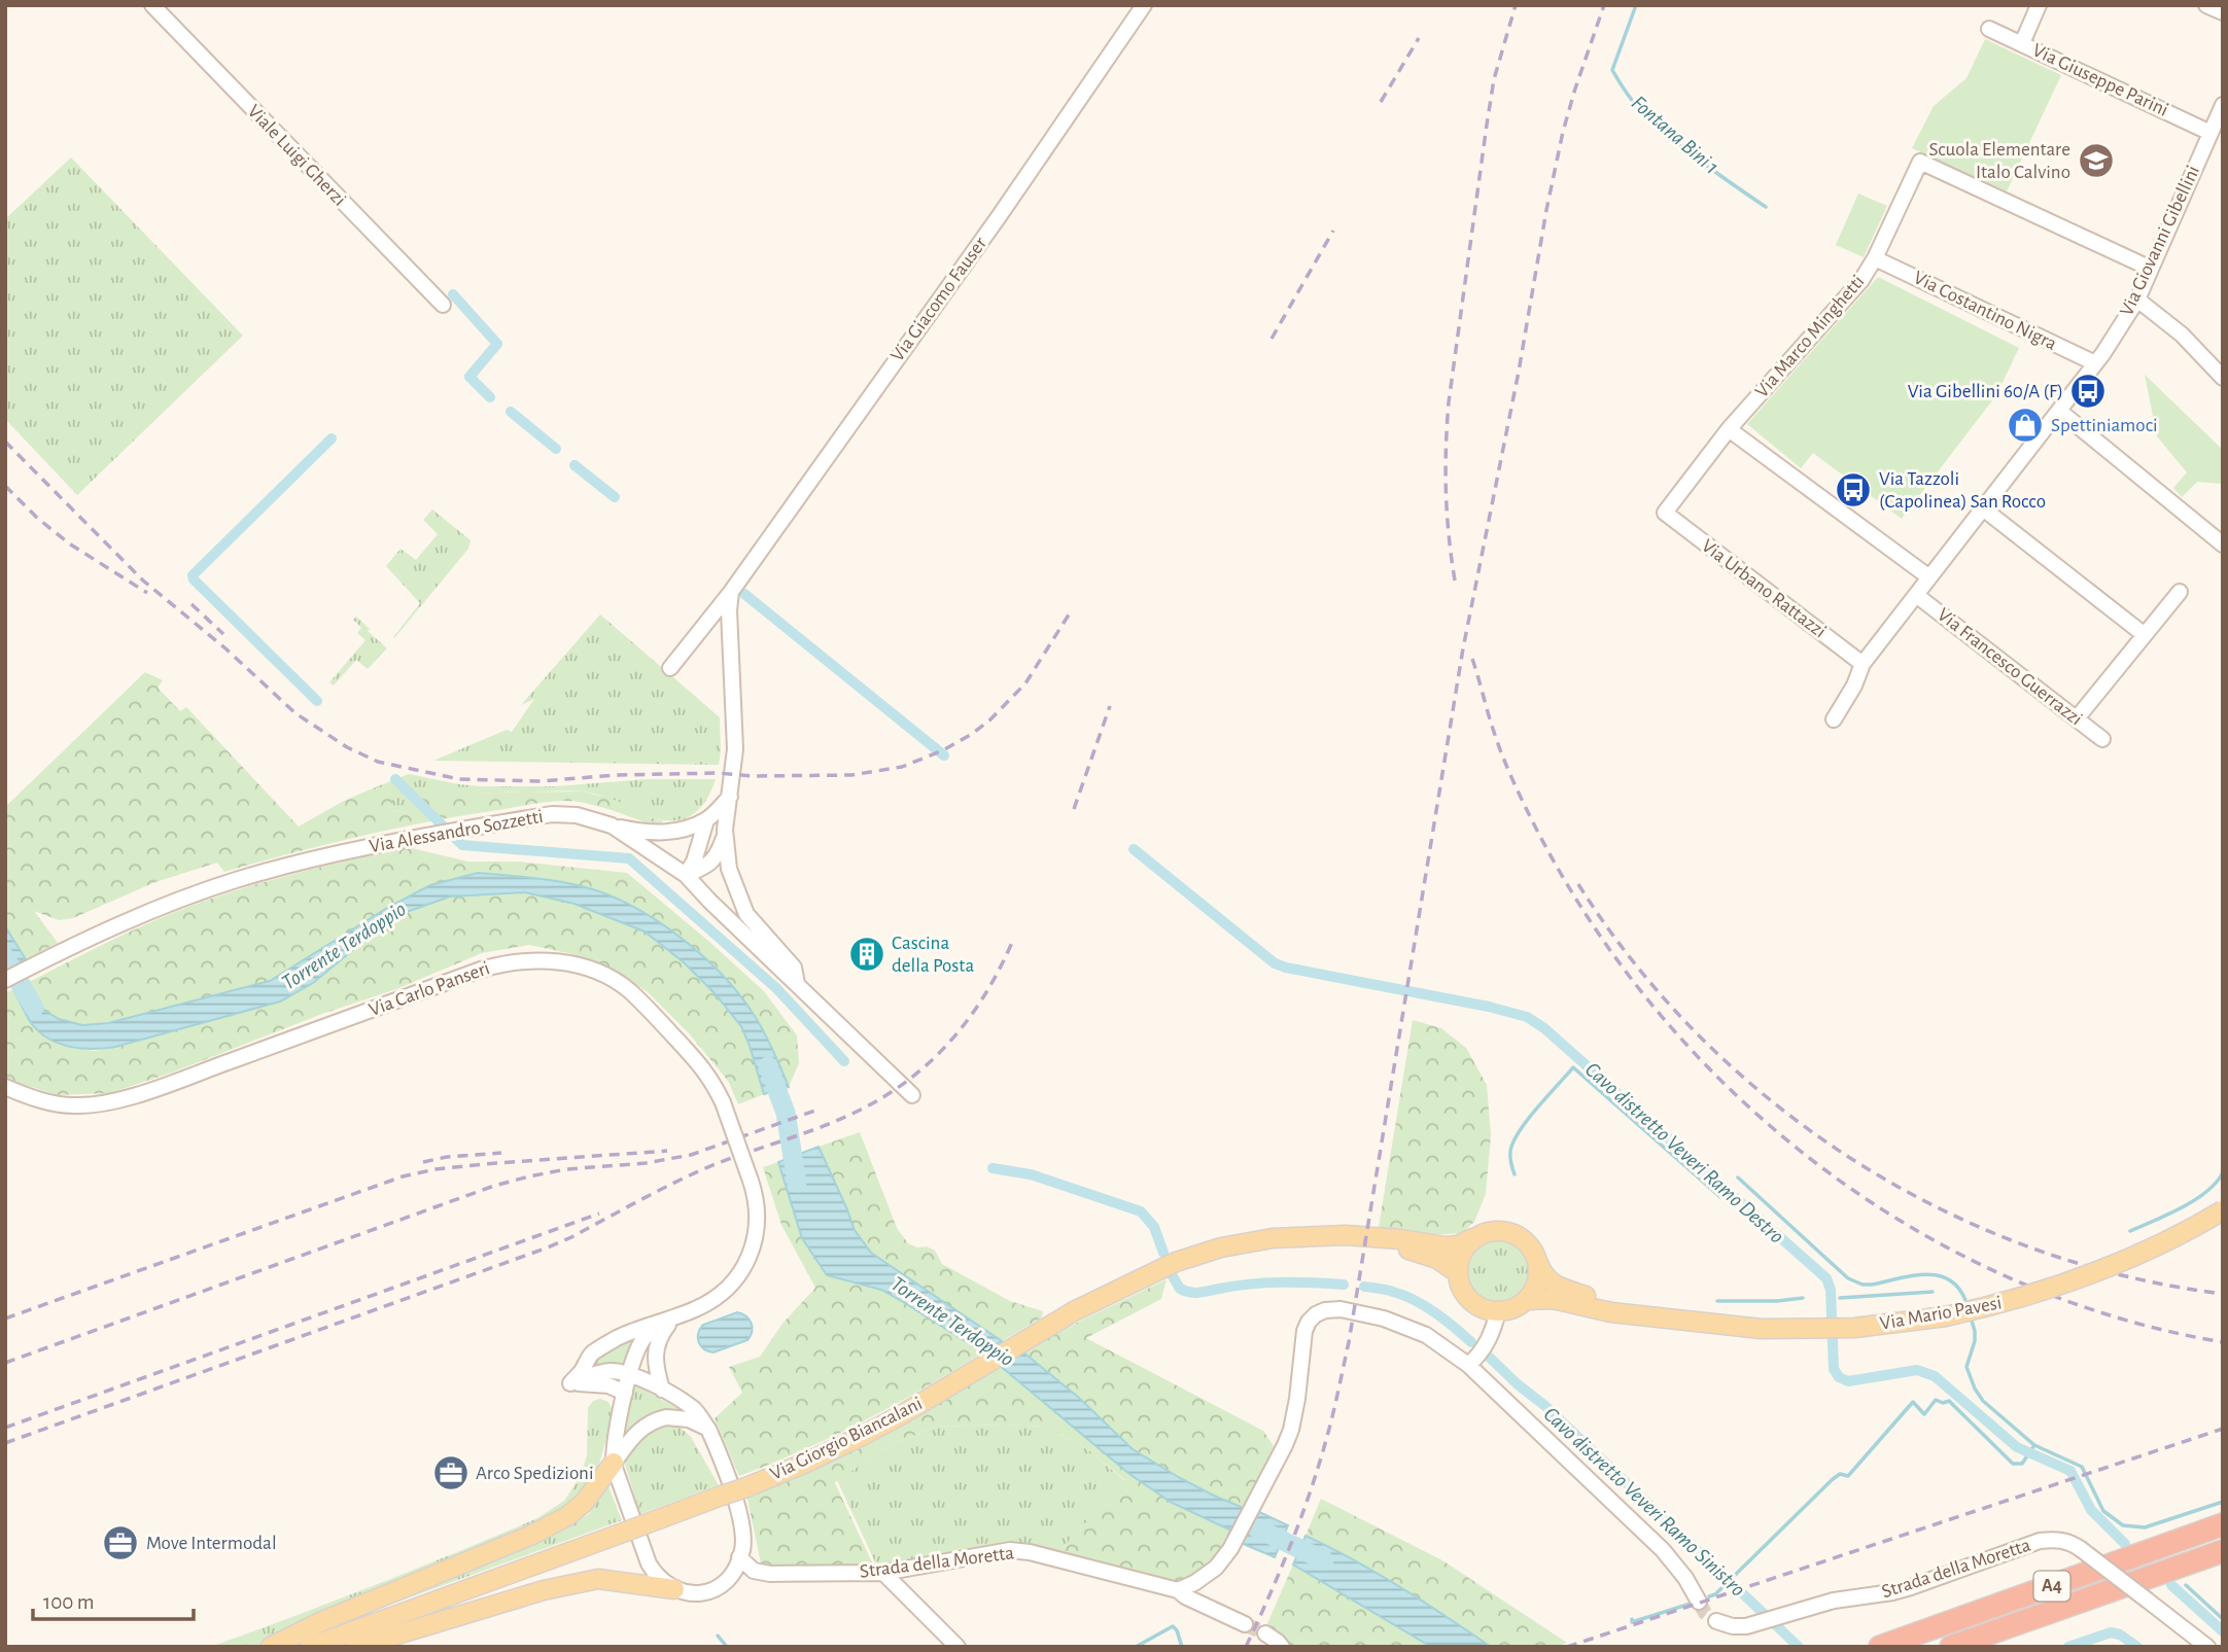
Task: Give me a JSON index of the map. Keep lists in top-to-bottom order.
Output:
{
  "streets": {
    "highway": ["A4"],
    "main road": ["Via Mario Pavesi", "Via Giorgio Biancalani"],
    "street": [
      "Via Giuseppe Parini",
      "Viale Luigi Gherzi",
      "Via Giovanni Gibellini",
      "Via Giacomo Fauser",
      "Via Costantino Nigra",
      "Via Marco Minghetti",
      "Via Urbano Rattazzi",
      "Via Francesco Guerrazzi",
      "Via Alessandro Sozzetti",
      "Via Carlo Panseri",
      "Strada della Moretta"
    ]
  },
  "crossings": [
    ["Via Giuseppe Parini", "Via Giovanni Gibellini"],
    ["Via Giovanni Gibellini", "Via Costantino Nigra"],
    ["Via Giovanni Gibellini", "Via Marco Minghetti"],
    ["Via Giovanni Gibellini", "Via Urbano Rattazzi"],
    ["Via Giovanni Gibellini", "Via Francesco Guerrazzi"],
    ["Via Costantino Nigra", "Via Marco Minghetti"],
    ["Via Marco Minghetti", "Via Urbano Rattazzi"],
    ["Via Carlo Panseri", "Strada della Moretta"]
  ],
  "water": [
    "Fontana Bini 1",
    "Torrente Terdoppio",
    "Cavo distretto Veveri Ramo Destro",
    "Cavo distretto Veveri Ramo Sinistro"
  ],
  "places": {
    "school or university": ["Scuola Elementare Italo Calvino"],
    "bus stop": ["Via Gibellini 60/A (F)", "Via Tazzoli (Capolinea) San Rocco"],
    "shop": ["Spettiniamoci"],
    "building": ["Cascina della Posta"],
    "office": ["Arco Spedizioni", "Move Intermodal"]
  },
  "scale_bar": "100 m"
}
